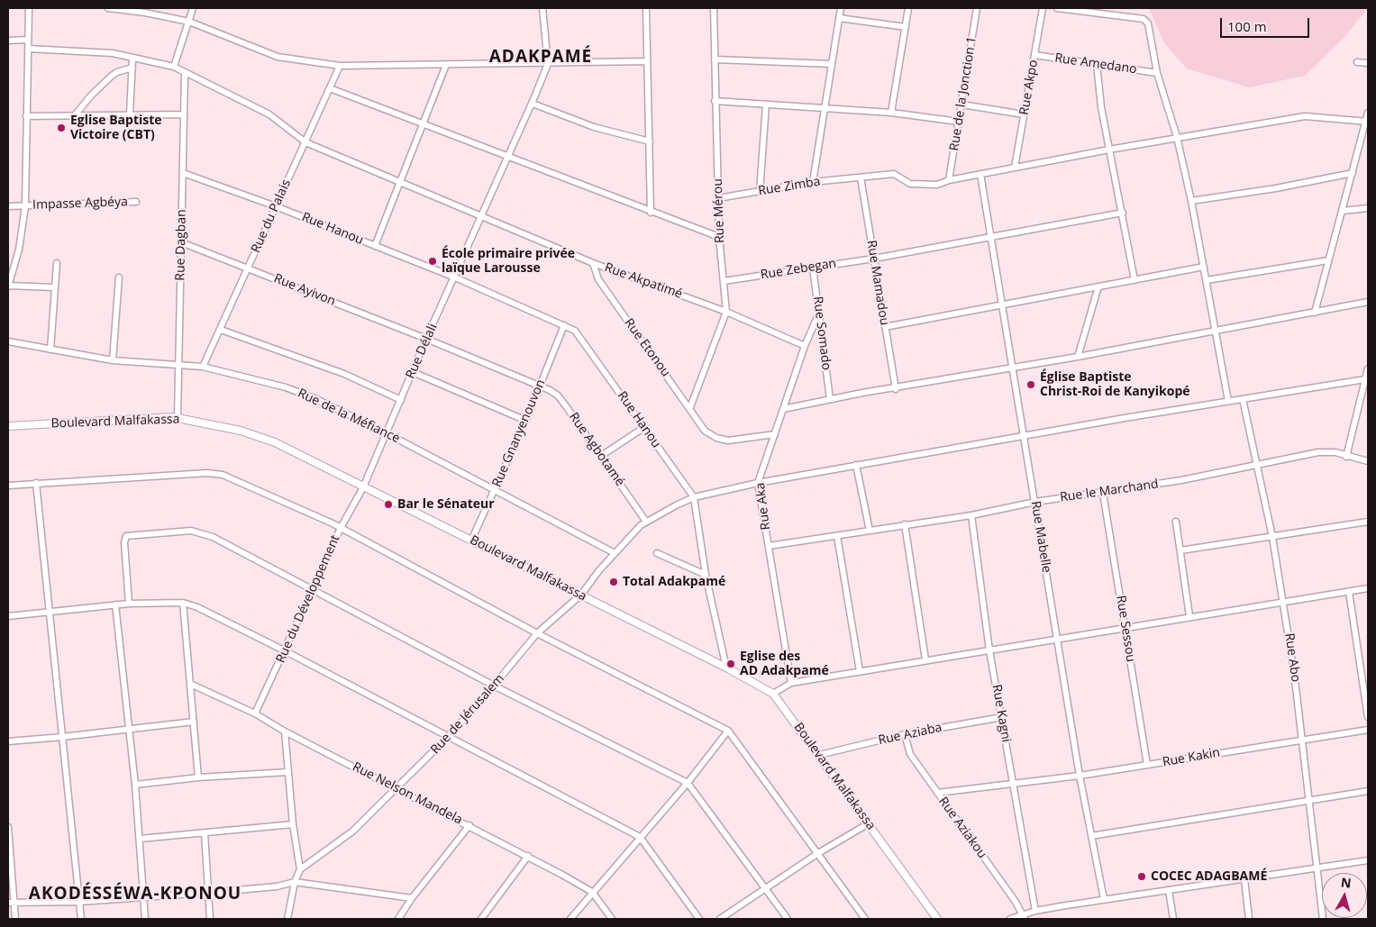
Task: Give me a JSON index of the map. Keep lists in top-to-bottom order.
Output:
{
  "streets": {
    "street": [
      "Rue Amedano",
      "Rue Akpo",
      "Rue de la Jonction 1",
      "Rue Zimba",
      "Impasse Agbéya",
      "Rue Mérou",
      "Rue du Palais",
      "Rue Hanou",
      "Rue Dagban",
      "Rue Zebegan",
      "Rue Akpatimé",
      "Rue Mamadou",
      "Rue Ayivon",
      "Rue Somado",
      "Rue Etonou",
      "Rue Délali",
      "Rue de la Méfiance",
      "Boulevard Malfakassa",
      "Rue Gnanyenouvon",
      "Rue Agbotamé",
      "Rue le Marchand",
      "Rue Aka",
      "Rue Mabelle",
      "Rue du Développement",
      "Rue Sessou",
      "Rue Abo",
      "Rue Kagni",
      "Rue de Jérusalem",
      "Rue Aziaba",
      "Rue Kakin",
      "Rue Nelson Mandela",
      "Rue Aziakou"
    ]
  },
  "crossings": [
    ["Rue Amedano", "Rue Akpo"],
    ["Rue Akpo", "Rue Zimba"],
    ["Rue de la Jonction 1", "Rue Zimba"],
    ["Rue Zimba", "Rue Mérou"],
    ["Rue Zimba", "Rue Mamadou"],
    ["Rue Zimba", "Rue Mabelle"],
    ["Rue Mérou", "Rue Zebegan"],
    ["Rue Mérou", "Rue Akpatimé"],
    ["Rue Mérou", "Rue Etonou"],
    ["Rue du Palais", "Rue Hanou"],
    ["Rue du Palais", "Rue Akpatimé"],
    ["Rue du Palais", "Rue Ayivon"],
    ["Rue du Palais", "Rue de la Méfiance"],
    ["Rue Hanou", "Rue Dagban"],
    ["Rue Hanou", "Rue Délali"],
    ["Rue Hanou", "Rue Gnanyenouvon"],
    ["Rue Hanou", "Rue de Jérusalem"],
    ["Rue Dagban", "Rue Akpatimé"],
    ["Rue Dagban", "Rue Ayivon"],
    ["Rue Dagban", "Rue de la Méfiance"],
    ["Rue Dagban", "Boulevard Malfakassa"],
    ["Rue Zebegan", "Rue Mamadou"],
    ["Rue Zebegan", "Rue Somado"],
    ["Rue Zebegan", "Rue Mabelle"],
    ["Rue Akpatimé", "Rue Etonou"],
    ["Rue Akpatimé", "Rue Délali"],
    ["Rue Akpatimé", "Rue Aka"],
    ["Rue Ayivon", "Rue Délali"],
    ["Rue Ayivon", "Rue Gnanyenouvon"],
    ["Rue Ayivon", "Rue Agbotamé"],
    ["Rue Somado", "Rue Aka"],
    ["Rue Etonou", "Rue Aka"],
    ["Rue Délali", "Rue de la Méfiance"],
    ["Rue Délali", "Boulevard Malfakassa"],
    ["Rue Délali", "Rue du Développement"],
    ["Rue de la Méfiance", "Rue Gnanyenouvon"],
    ["Rue de la Méfiance", "Rue de Jérusalem"],
    ["Boulevard Malfakassa", "Rue Gnanyenouvon"],
    ["Boulevard Malfakassa", "Rue du Développement"],
    ["Boulevard Malfakassa", "Rue de Jérusalem"],
    ["Boulevard Malfakassa", "Rue Aziaba"],
    ["Rue Gnanyenouvon", "Rue Agbotamé"],
    ["Rue Agbotamé", "Rue de Jérusalem"],
    ["Rue le Marchand", "Rue Aka"],
    ["Rue le Marchand", "Rue Mabelle"],
    ["Rue le Marchand", "Rue Sessou"],
    ["Rue le Marchand", "Rue Abo"],
    ["Rue le Marchand", "Rue Kagni"],
    ["Rue Aka", "Rue de Jérusalem"],
    ["Rue Mabelle", "Rue de Jérusalem"],
    ["Rue Mabelle", "Rue Kakin"],
    ["Rue du Développement", "Rue Nelson Mandela"],
    ["Rue Sessou", "Rue Kakin"],
    ["Rue Abo", "Rue de Jérusalem"],
    ["Rue Abo", "Rue Kakin"],
    ["Rue Kagni", "Rue Aziaba"],
    ["Rue Kagni", "Rue Kakin"],
    ["Rue de Jérusalem", "Rue Nelson Mandela"],
    ["Rue Aziaba", "Rue Aziakou"],
    ["Rue Kakin", "Rue Aziakou"]
  ],
  "districts": ["ADAKPAMÉ", "AKODÉSSÉWA-KPONOU"],
  "places": [
    "Eglise Baptiste Victoire (CBT)",
    "École primaire privée laïque Larousse",
    "Église Baptiste Christ-Roi de Kanyikopé",
    "Bar le Sénateur",
    "Total Adakpamé",
    "Eglise des AD Adakpamé",
    "COCEC ADAGBAMÉ"
  ],
  "scale_bar": "100 m",
  "north": "top"
}
